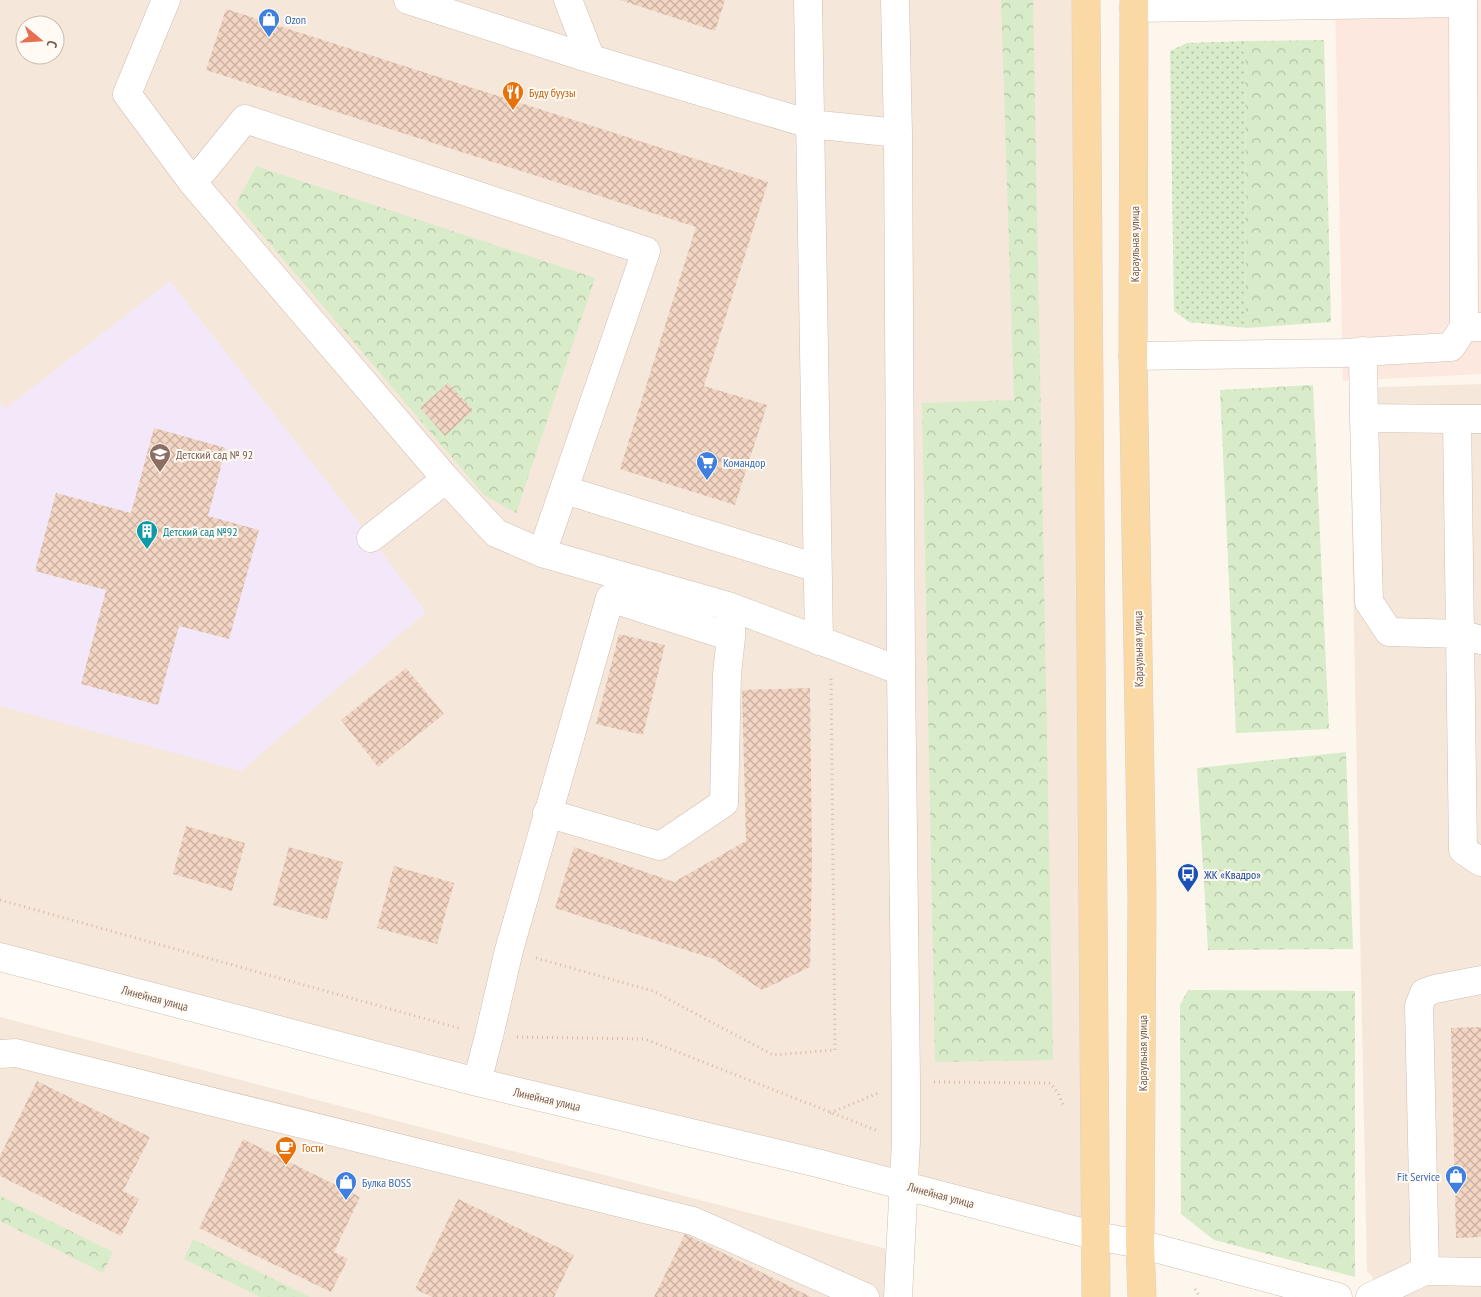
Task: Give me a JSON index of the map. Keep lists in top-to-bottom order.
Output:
{
  "streets": {
    "main road": ["Караульная улица"],
    "street": ["Линейная улица"]
  },
  "crossings": [
    ["Караульная улица", "Линейная улица"]
  ],
  "places": {
    "shop": ["Ozon", "Fit Service", "Булка BOSS"],
    "restaurant": ["Буду буузы"],
    "school or university": ["Детский сад № 92"],
    "supermarket": ["Командор"],
    "building": ["Детский сад №92"],
    "bus stop": ["ЖК «Квадро»"],
    "cafe": ["Гости"]
  },
  "north": "right"
}
